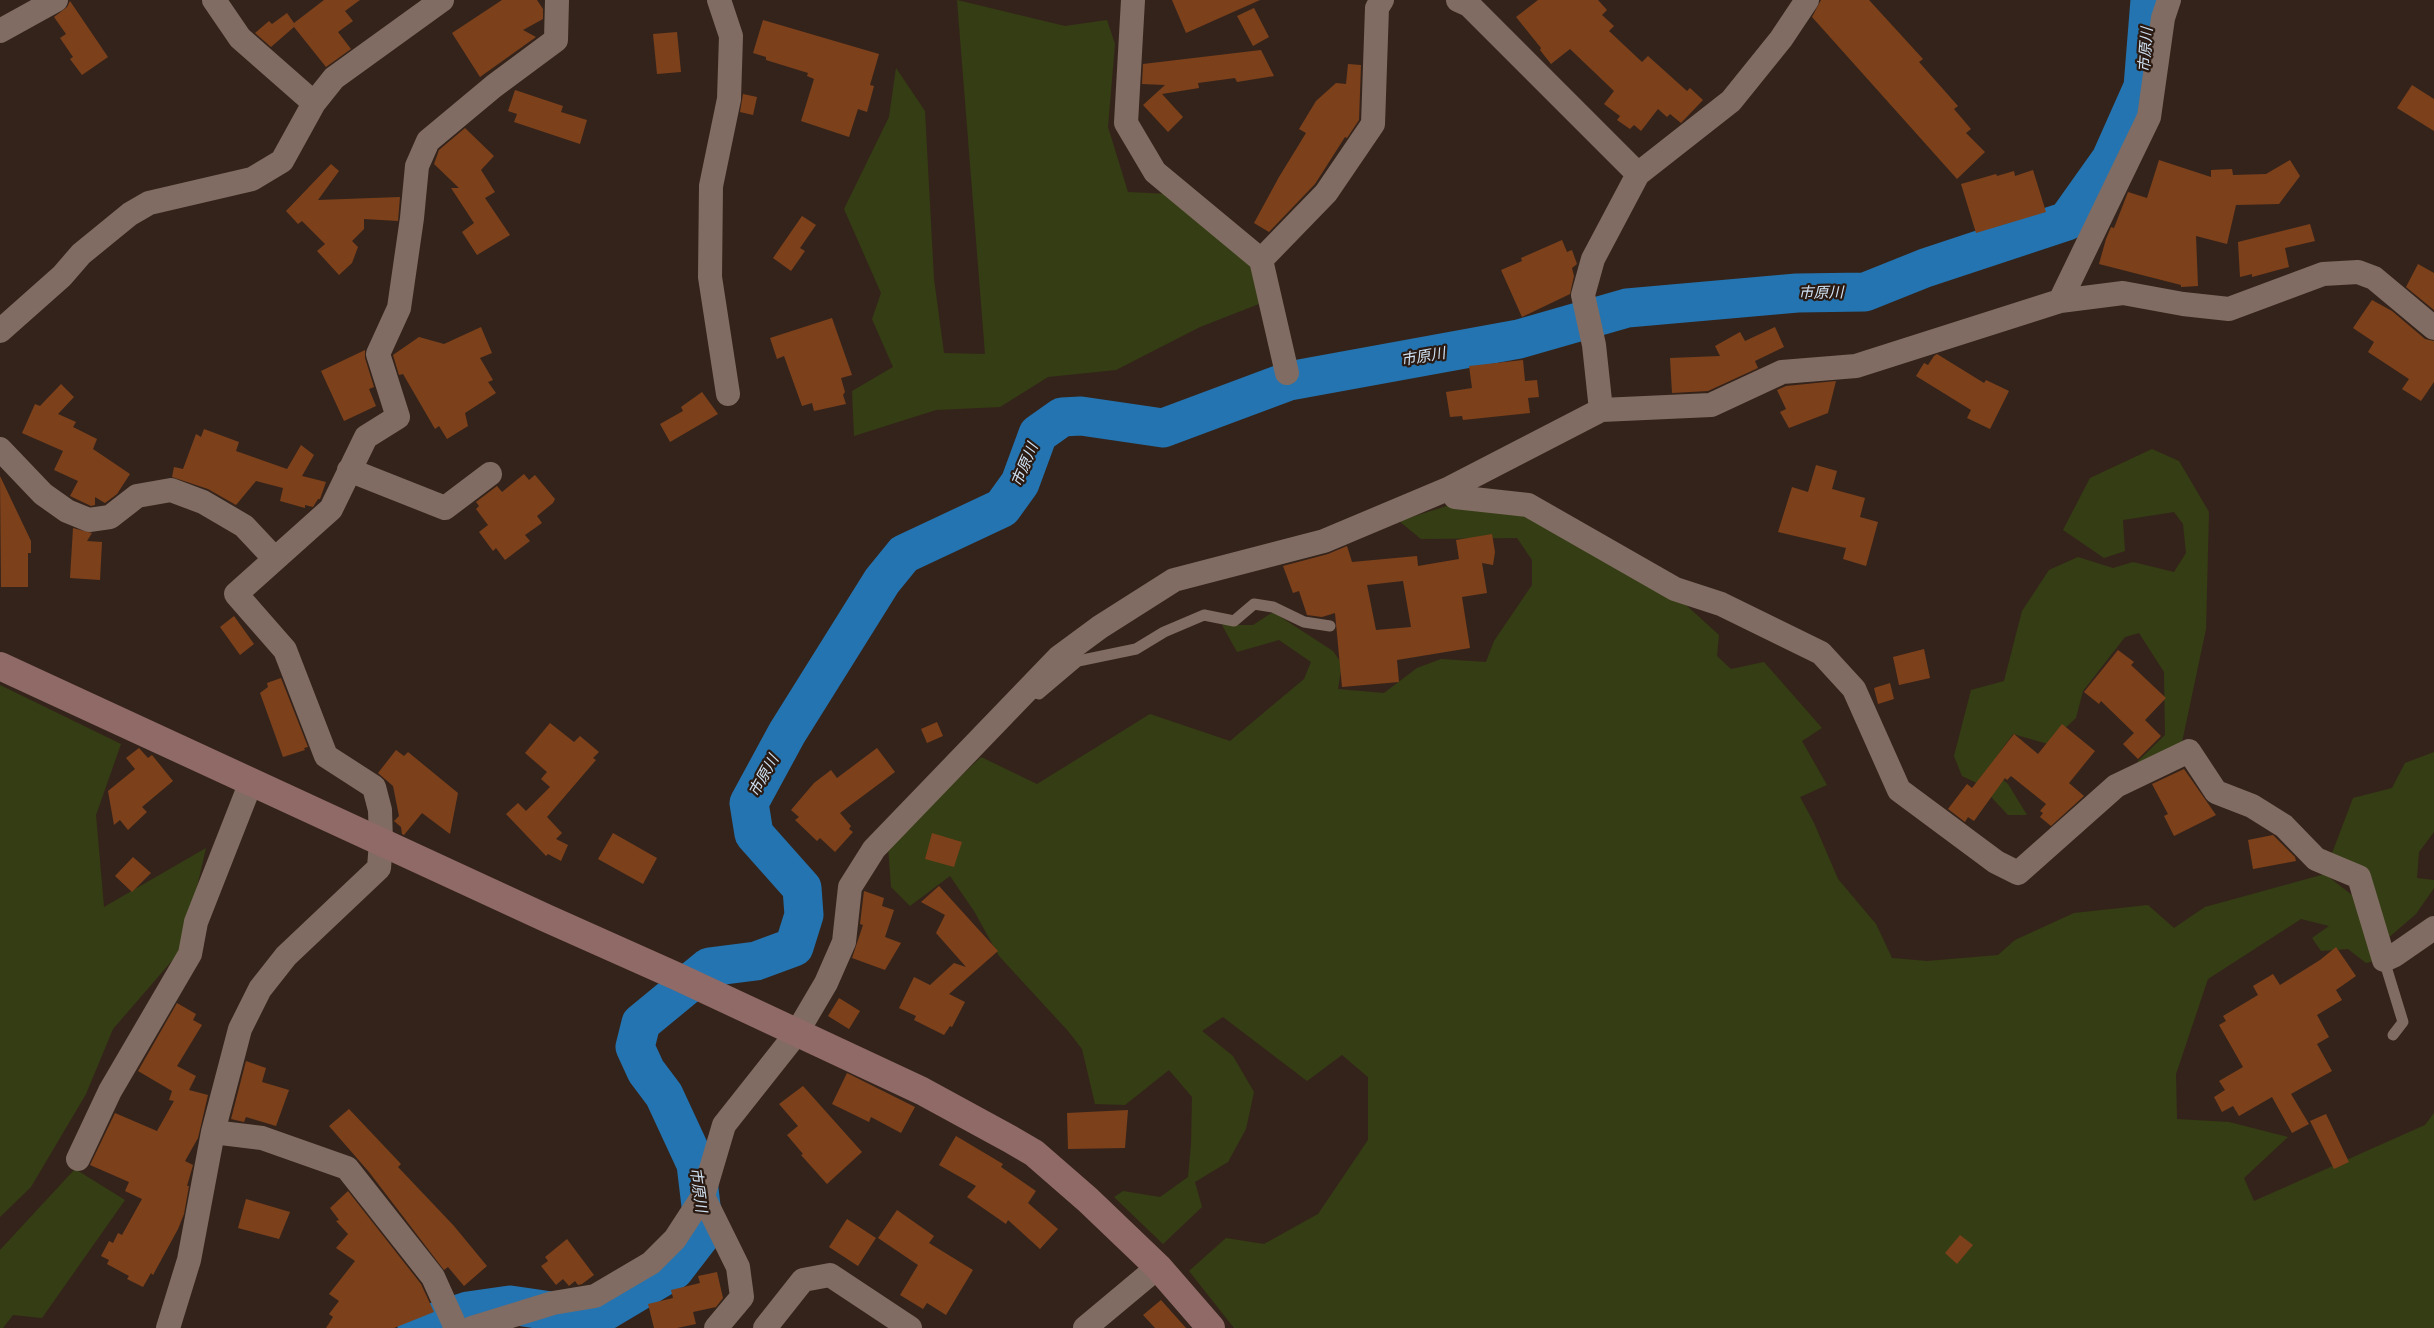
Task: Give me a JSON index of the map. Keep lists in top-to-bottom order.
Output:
{
  "water": ["市原川"]
}
